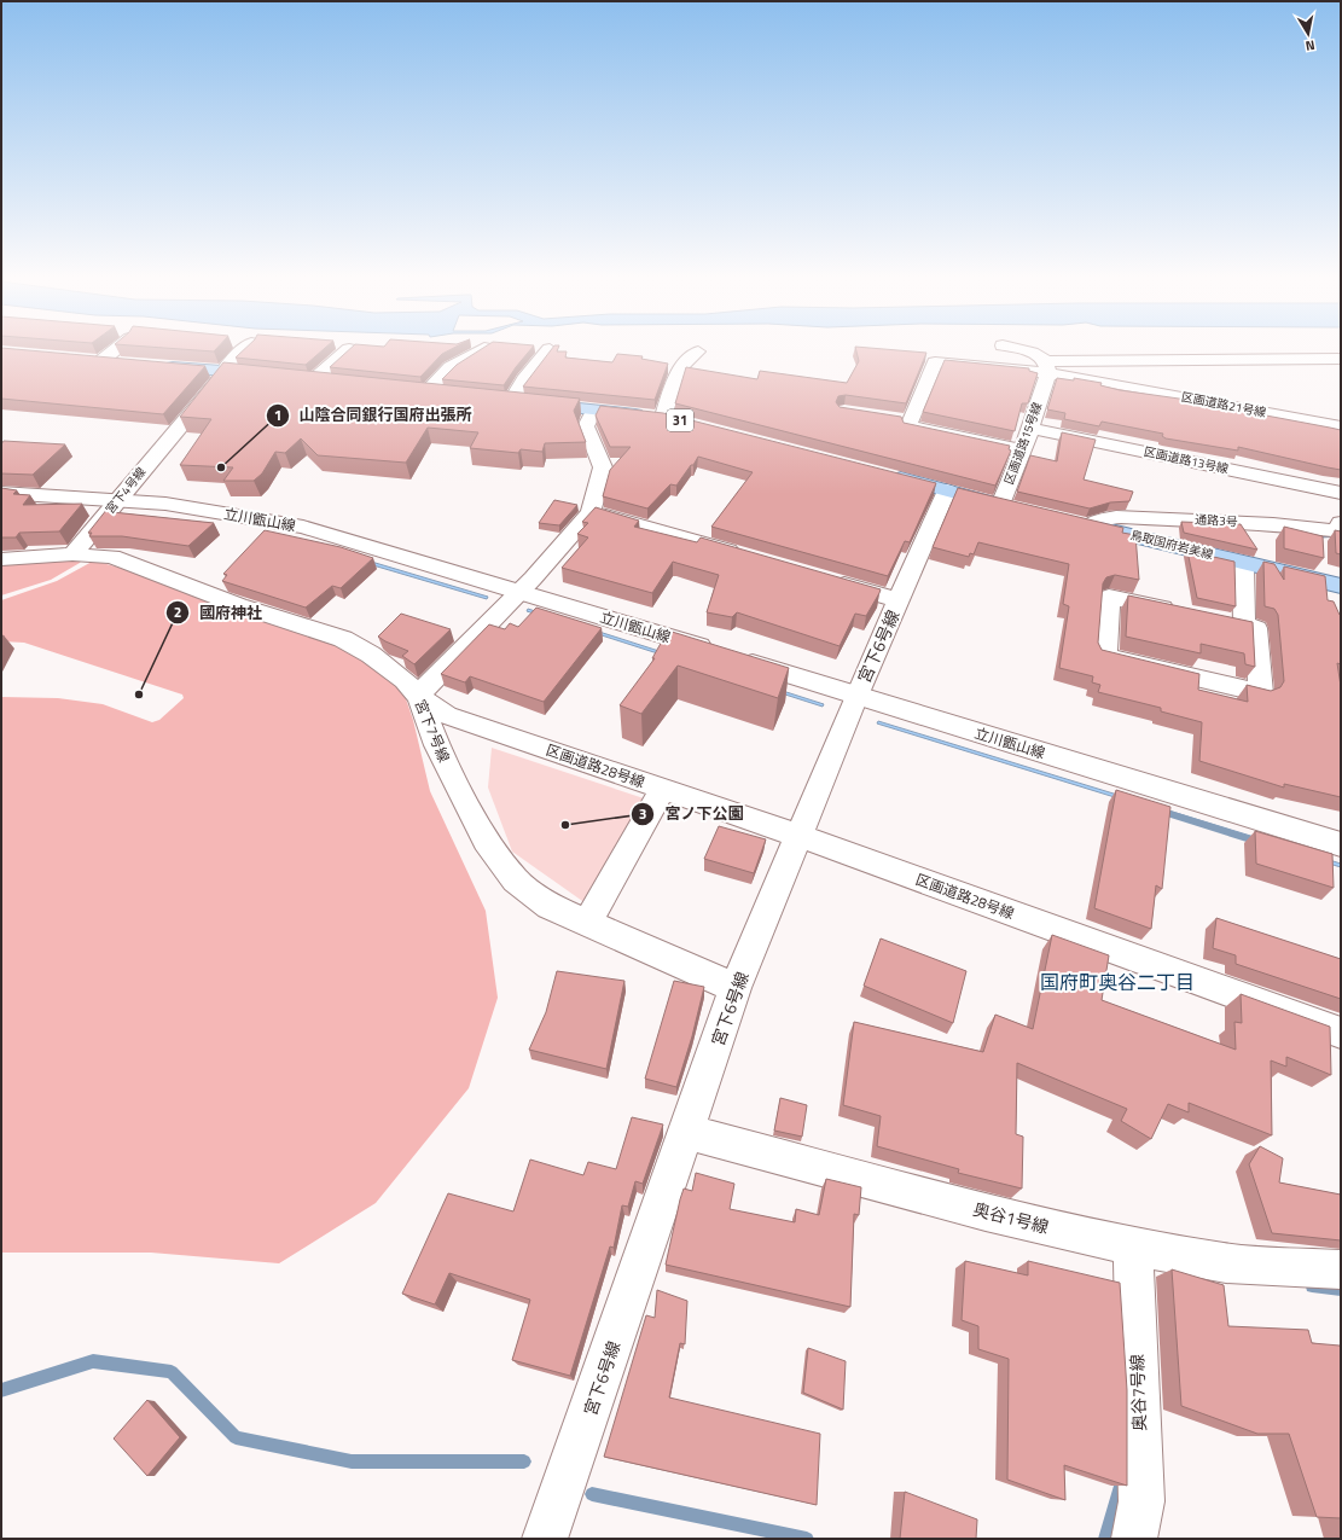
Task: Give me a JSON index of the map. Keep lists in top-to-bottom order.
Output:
{
  "streets": {
    "main road": ["31", "鳥取国府岩美線"],
    "street": [
      "区画道路21号線",
      "区画道路15号線",
      "区画道路13号線",
      "宮下4号線",
      "立川甑山線",
      "通路3号",
      "宮下6号線",
      "宮下7号線",
      "区画道路28号線",
      "奥谷1号線",
      "奥谷7号線"
    ]
  },
  "crossings": [
    ["区画道路21号線", "区画道路15号線"],
    ["区画道路15号線", "区画道路13号線"],
    ["宮下4号線", "立川甑山線"],
    ["宮下4号線", "宮下7号線"],
    ["立川甑山線", "宮下6号線"],
    ["通路3号", "鳥取国府岩美線"],
    ["宮下6号線", "宮下7号線"],
    ["宮下6号線", "区画道路28号線"],
    ["宮下6号線", "奥谷1号線"],
    ["宮下7号線", "区画道路28号線"],
    ["奥谷1号線", "奥谷7号線"]
  ],
  "districts": ["国府町奥谷二丁目"],
  "places": ["山陰合同銀行国府出張所", "國府神社", "宮ノ下公園"],
  "north": "bottom"
}
